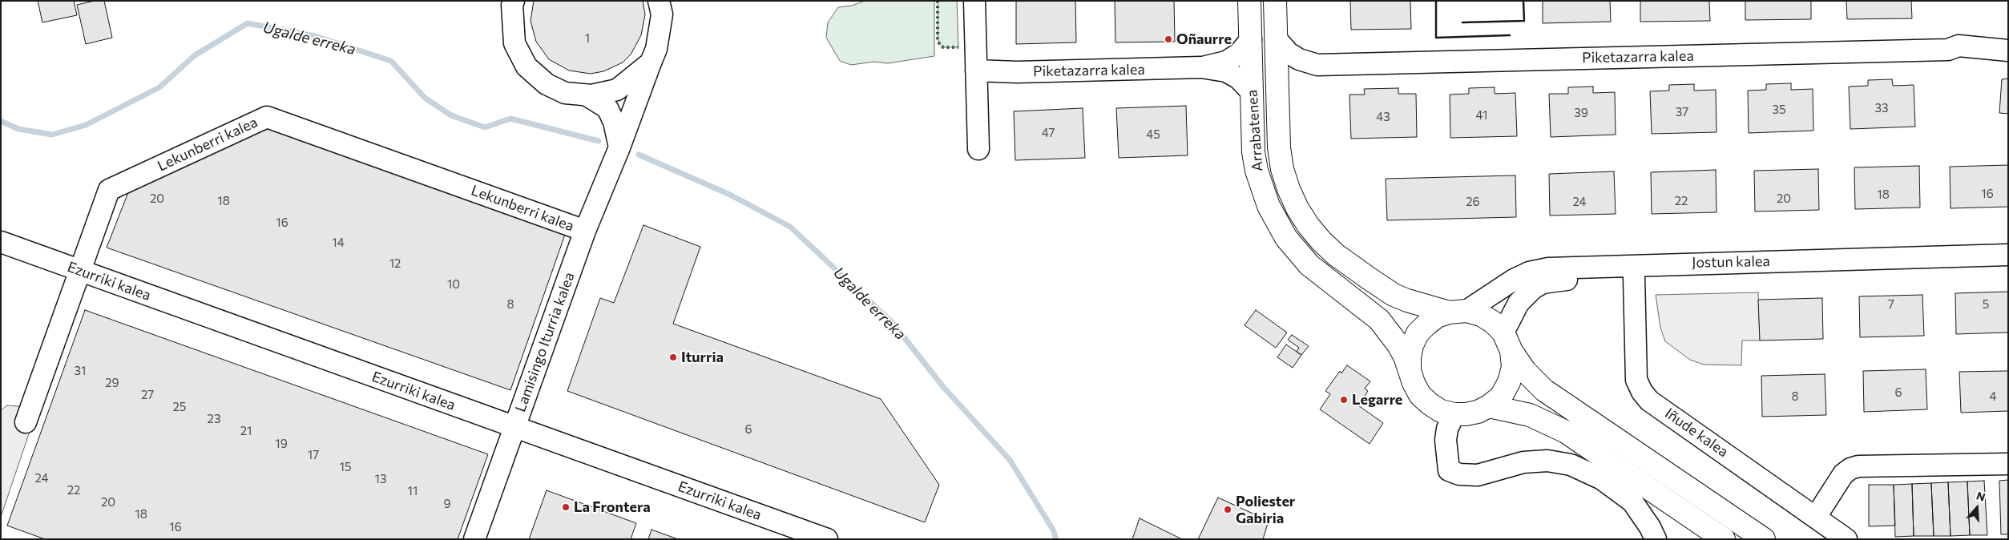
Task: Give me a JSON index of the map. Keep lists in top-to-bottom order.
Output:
{
  "streets": {
    "main road": ["Arrabatenea"],
    "street": [
      "Piketazarra kalea",
      "Lekunberri kalea",
      "Jostun kalea",
      "Ezurriki kalea",
      "Lamisingo Iturria kalea",
      "Iñude kalea"
    ]
  },
  "crossings": [
    ["Piketazarra kalea", "Arrabatenea"],
    ["Arrabatenea", "Jostun kalea"],
    ["Lekunberri kalea", "Ezurriki kalea"],
    ["Lekunberri kalea", "Lamisingo Iturria kalea"],
    ["Jostun kalea", "Iñude kalea"],
    ["Ezurriki kalea", "Lamisingo Iturria kalea"]
  ],
  "water": ["Ugalde erreka"],
  "places": [
    "Oñaurre",
    "Iturria",
    "Legarre",
    "La Frontera",
    "Poliester Gabiria"
  ],
  "house_numbers": [
    "1",
    "33",
    "35",
    "37",
    "39",
    "41",
    "43",
    "47",
    "45",
    "16",
    "18",
    "20",
    "20",
    "18",
    "22",
    "26",
    "24",
    "16",
    "14",
    "12",
    "10",
    "8",
    "7",
    "5",
    "31",
    "29",
    "6",
    "27",
    "8",
    "4",
    "25",
    "23",
    "6",
    "21",
    "19",
    "17",
    "15",
    "24",
    "13",
    "22",
    "11",
    "20",
    "9",
    "18",
    "16"
  ],
  "north": "top"
}
